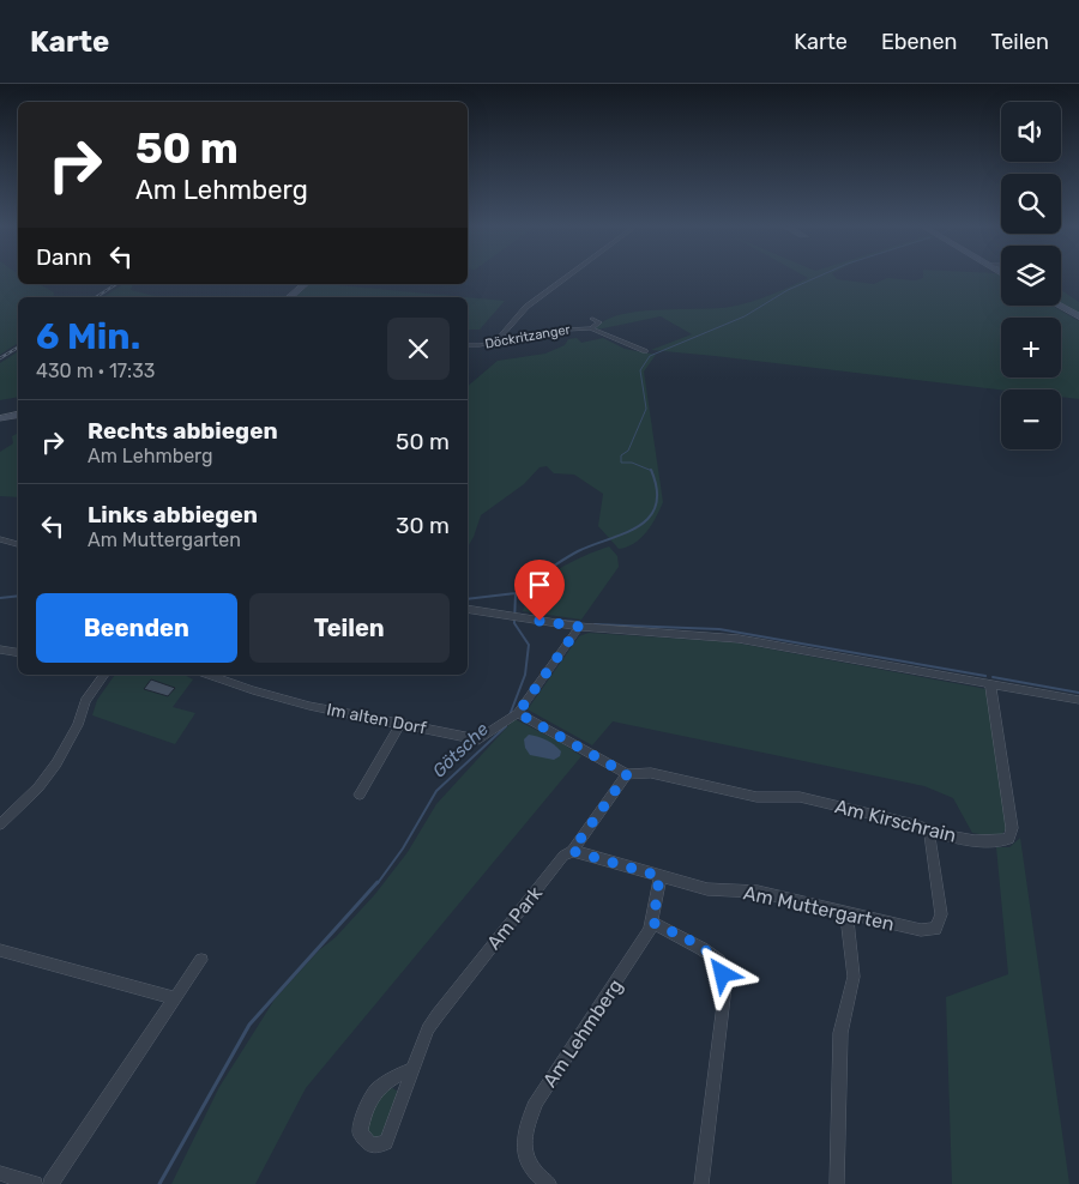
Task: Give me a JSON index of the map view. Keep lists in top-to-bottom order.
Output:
{
  "streets": {
    "street": [
      "Döckritzanger",
      "Im alten Dorf",
      "Am Kirschrain",
      "Am Muttergarten",
      "Am Park",
      "Am Lehmberg"
    ]
  },
  "crossings": [
    ["Am Kirschrain", "Am Muttergarten"],
    ["Am Kirschrain", "Am Park"],
    ["Am Muttergarten", "Am Park"],
    ["Am Muttergarten", "Am Lehmberg"]
  ],
  "water": ["Götsche"],
  "page": {
    "header": "Karte",
    "nav": ["Karte", "Ebenen", "Teilen"],
    "map_buttons": ["+", "−"],
    "turn": ["50 m", "Am Lehmberg"],
    "then": "Dann",
    "heading": ["6 Min.", "430 m · 17:33"],
    "list": [
      {
        "name": "Rechts abbiegen",
        "note": "Am Lehmberg",
        "value": "50 m"
      },
      {
        "name": "Links abbiegen",
        "note": "Am Muttergarten",
        "value": "30 m"
      }
    ],
    "buttons": ["Beenden", "Teilen"]
  }
}
